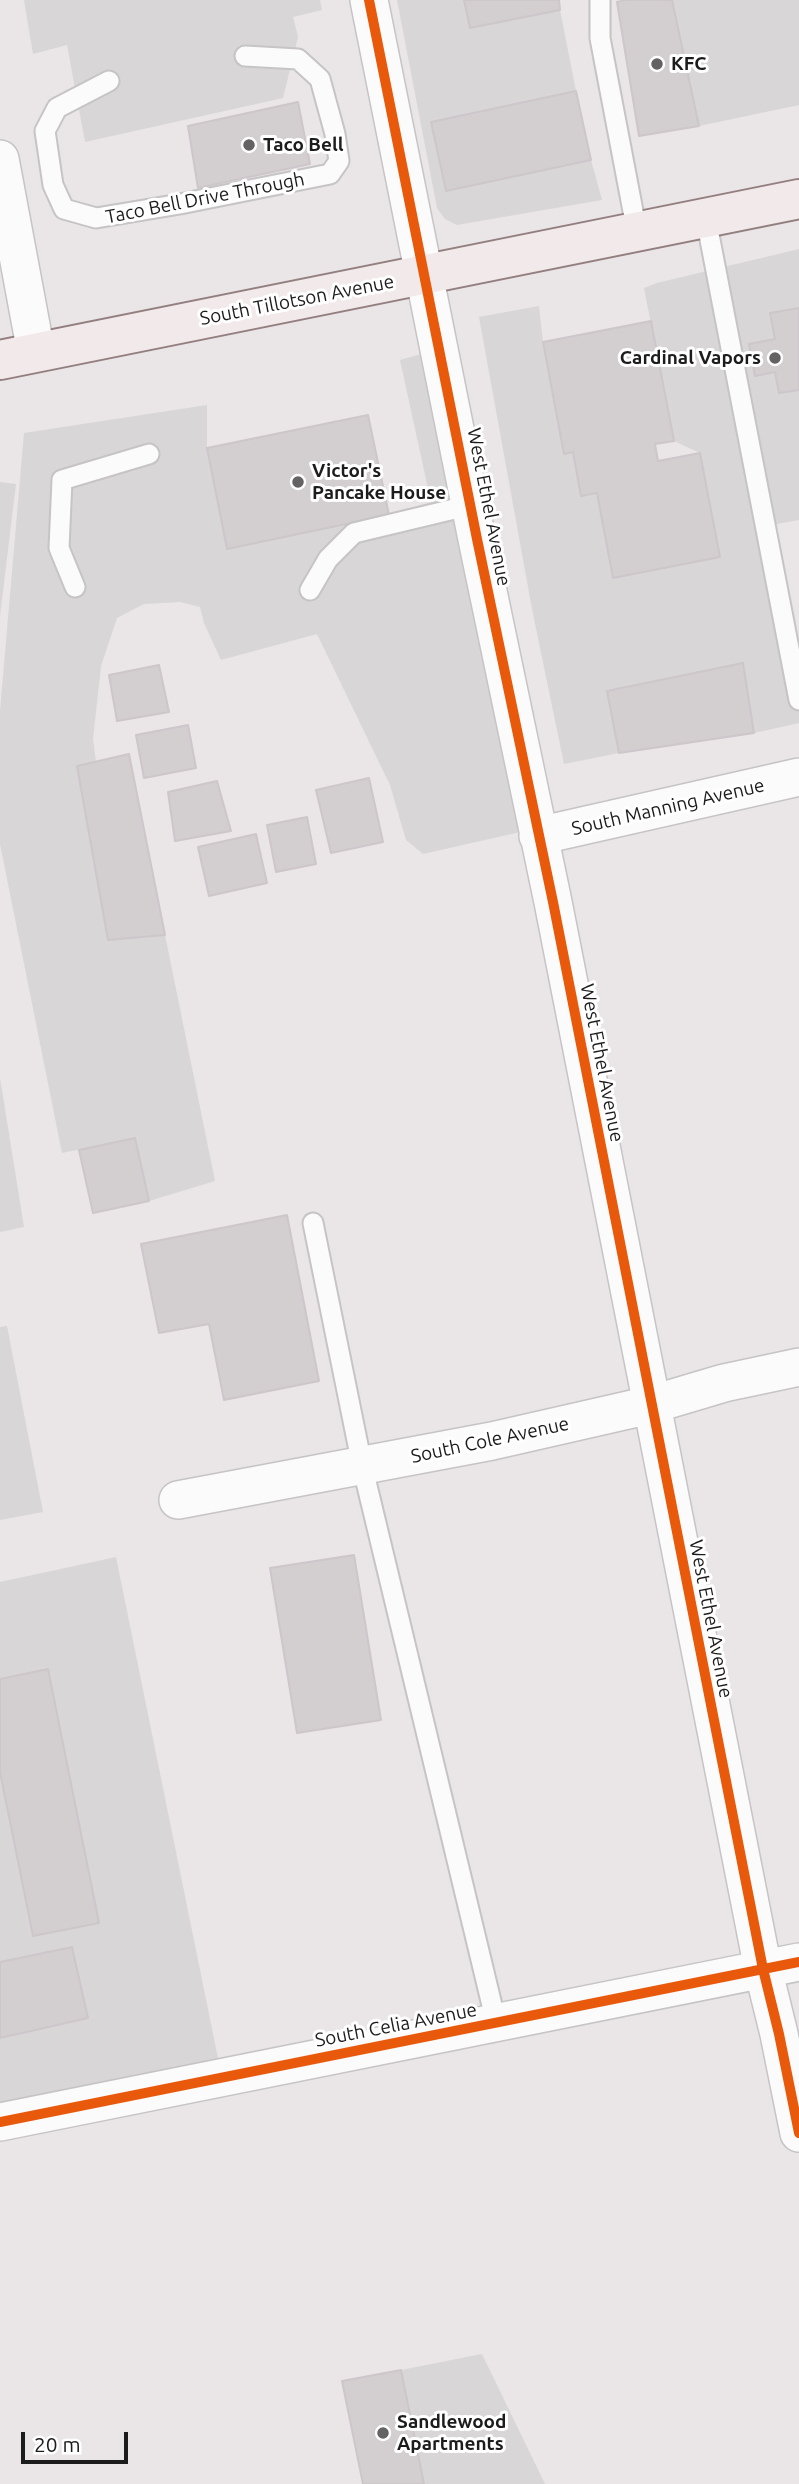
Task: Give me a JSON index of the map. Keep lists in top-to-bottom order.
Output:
{
  "streets": {
    "main road": ["South Tillotson Avenue"],
    "street": [
      "West Ethel Avenue",
      "South Manning Avenue",
      "South Cole Avenue",
      "South Celia Avenue"
    ],
    "lane": ["Taco Bell Drive Through"]
  },
  "crossings": [
    ["South Tillotson Avenue", "West Ethel Avenue"],
    ["West Ethel Avenue", "South Manning Avenue"],
    ["West Ethel Avenue", "South Cole Avenue"],
    ["West Ethel Avenue", "South Celia Avenue"]
  ],
  "places": [
    "KFC",
    "Taco Bell",
    "Cardinal Vapors",
    "Victor's Pancake House",
    "Sandlewood Apartments"
  ],
  "scale_bar": "20 m"
}
